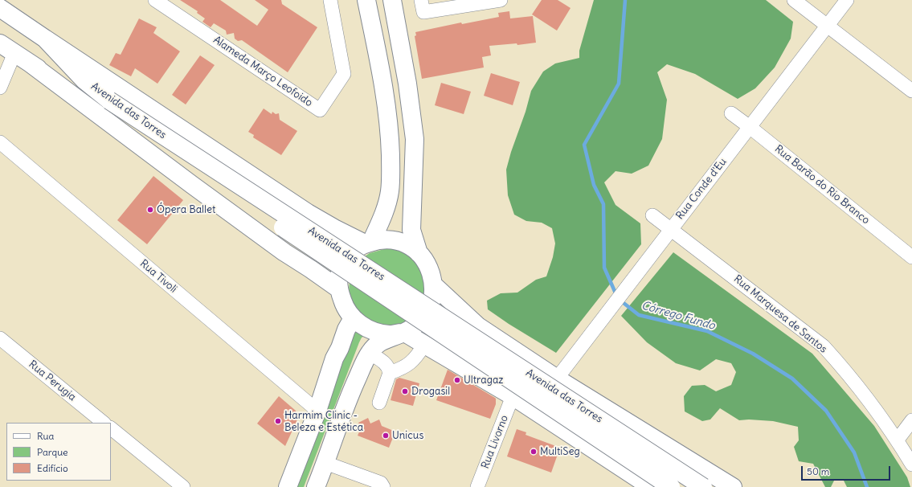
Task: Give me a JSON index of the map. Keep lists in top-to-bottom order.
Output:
{
  "streets": {
    "main road": ["Avenida das Torres"],
    "street": [
      "Alameda Março Leofoido",
      "Rua Barão do Rio Branco",
      "Rua Conde d'Eu",
      "Rua Tivoli",
      "Rua Marquesa de Santos",
      "Rua Perugia",
      "Rua Livorno"
    ]
  },
  "crossings": [
    ["Rua Barão do Rio Branco", "Rua Conde d'Eu"],
    ["Rua Conde d'Eu", "Rua Marquesa de Santos"]
  ],
  "water": ["Córrego Fundo"],
  "places": [
    "Ópera Ballet",
    "Ultragaz",
    "Drogasil",
    "Harmim Clinic - Beleza e Estética",
    "Unicus",
    "MultiSeg"
  ],
  "legend": ["Rua", "Parque", "Edifício"],
  "scale_bar": "50 m"
}
